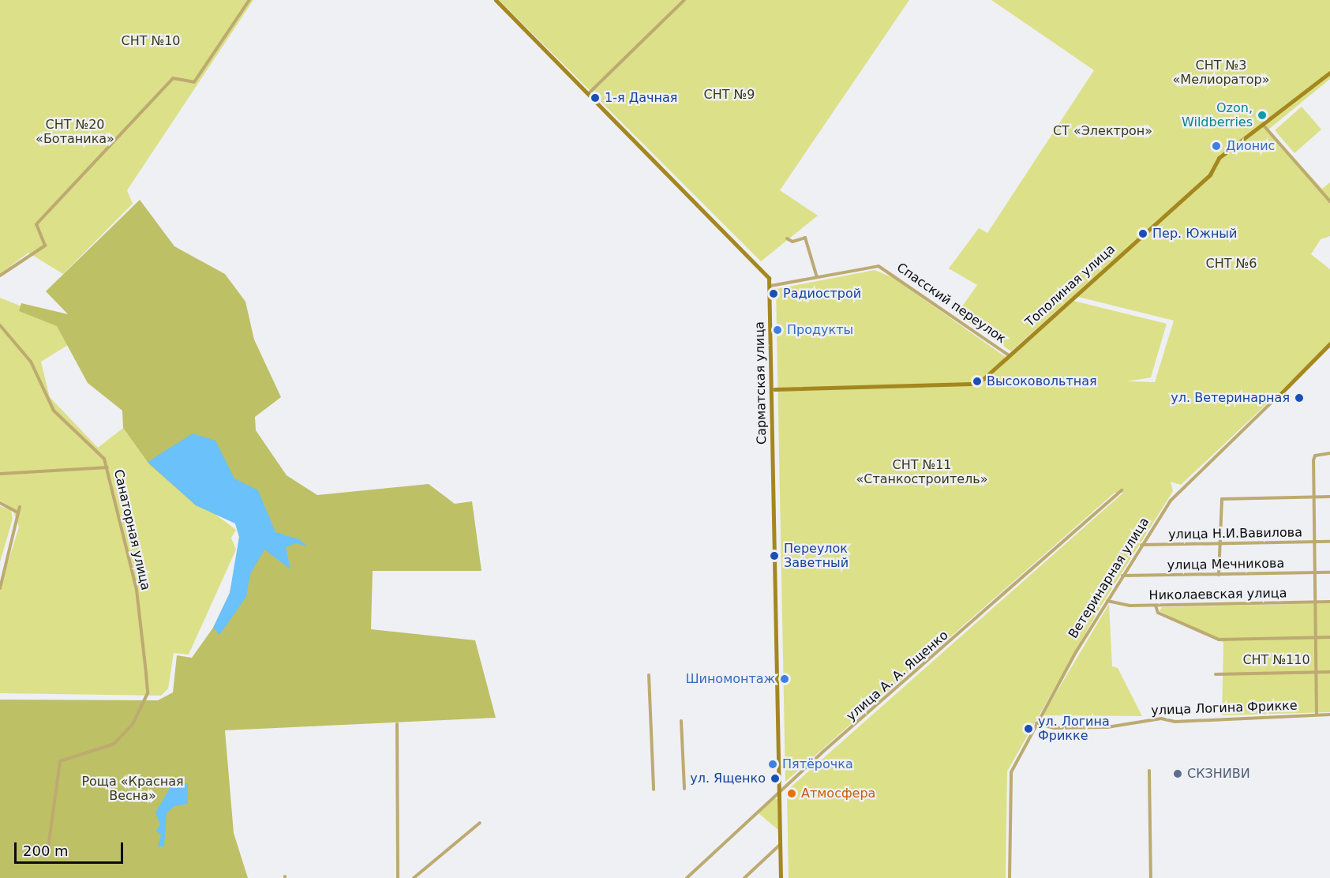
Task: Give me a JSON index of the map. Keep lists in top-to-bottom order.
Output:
{
  "streets": {
    "main road": ["Тополиная улица", "Сарматская улица", "Ветеринарная улица"],
    "street": [
      "Спасский переулок",
      "Санаторная улица",
      "улица Н.И.Вавилова",
      "улица Мечникова",
      "Николаевская улица",
      "улица А. А. Ященко",
      "улица Логина Фрикке"
    ]
  },
  "crossings": [
    ["Тополиная улица", "Спасский переулок"],
    ["Спасский переулок", "Сарматская улица"],
    ["Сарматская улица", "улица А. А. Ященко"],
    ["улица Н.И.Вавилова", "Ветеринарная улица"],
    ["улица Мечникова", "Ветеринарная улица"],
    ["Ветеринарная улица", "Николаевская улица"],
    ["Ветеринарная улица", "улица Логина Фрикке"]
  ],
  "parks": [
    "СНТ №10",
    "СНТ №3 «Мелиоратор»",
    "СНТ №9",
    "СНТ №20 «Ботаника»",
    "СТ «Электрон»",
    "СНТ №6",
    "СНТ №11 «Станкостроитель»",
    "СНТ №110",
    "Роща «Красная Весна»"
  ],
  "places": [
    "1-я Дачная",
    "Ozon, Wildberries",
    "Дионис",
    "Пер. Южный",
    "Радиострой",
    "Продукты",
    "Высоковольтная",
    "ул. Ветеринарная",
    "Переулок Заветный",
    "Шиномонтаж",
    "ул. Логина Фрикке",
    "Пятёрочка",
    "СКЗНИВИ",
    "ул. Ященко",
    "Атмосфера"
  ],
  "scale_bar": "200 m"
}
